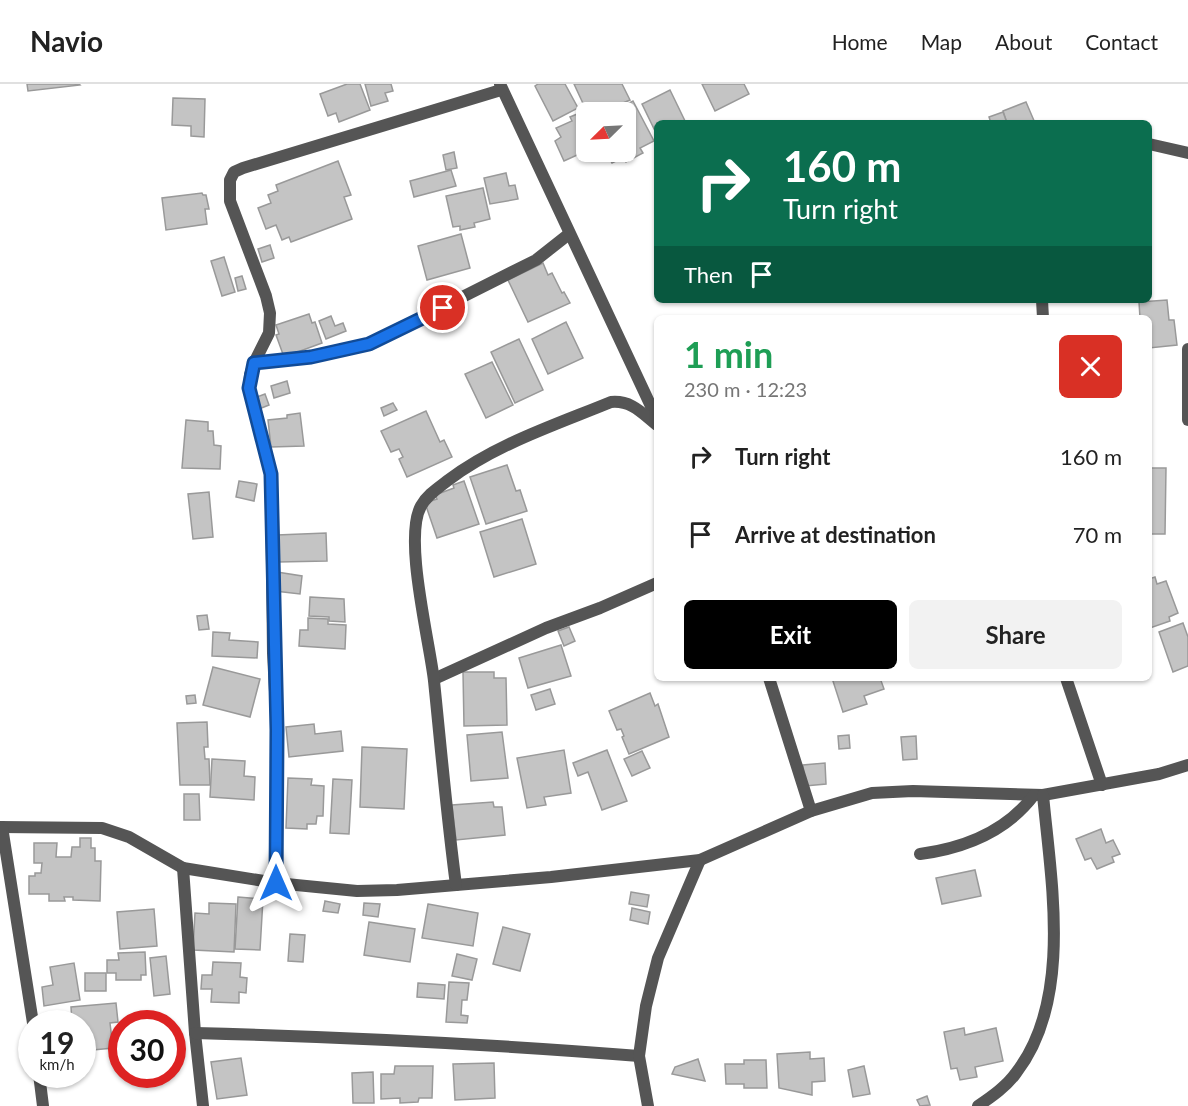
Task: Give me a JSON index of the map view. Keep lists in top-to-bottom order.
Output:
{
  "north": "bottom left",
  "page": {
    "header": "Navio",
    "nav": [
      "Home",
      "Map",
      "About",
      "Contact"
    ],
    "turn": ["160 m", "Turn right"],
    "then": "Then",
    "heading": ["1 min", "230 m · 12:23"],
    "list": [
      {
        "name": "Turn right",
        "value": "160 m"
      },
      {
        "name": "Arrive at destination",
        "value": "70 m"
      }
    ],
    "buttons": ["Exit", "Share"],
    "speed": "19 km/h",
    "limit": "30"
  }
}
